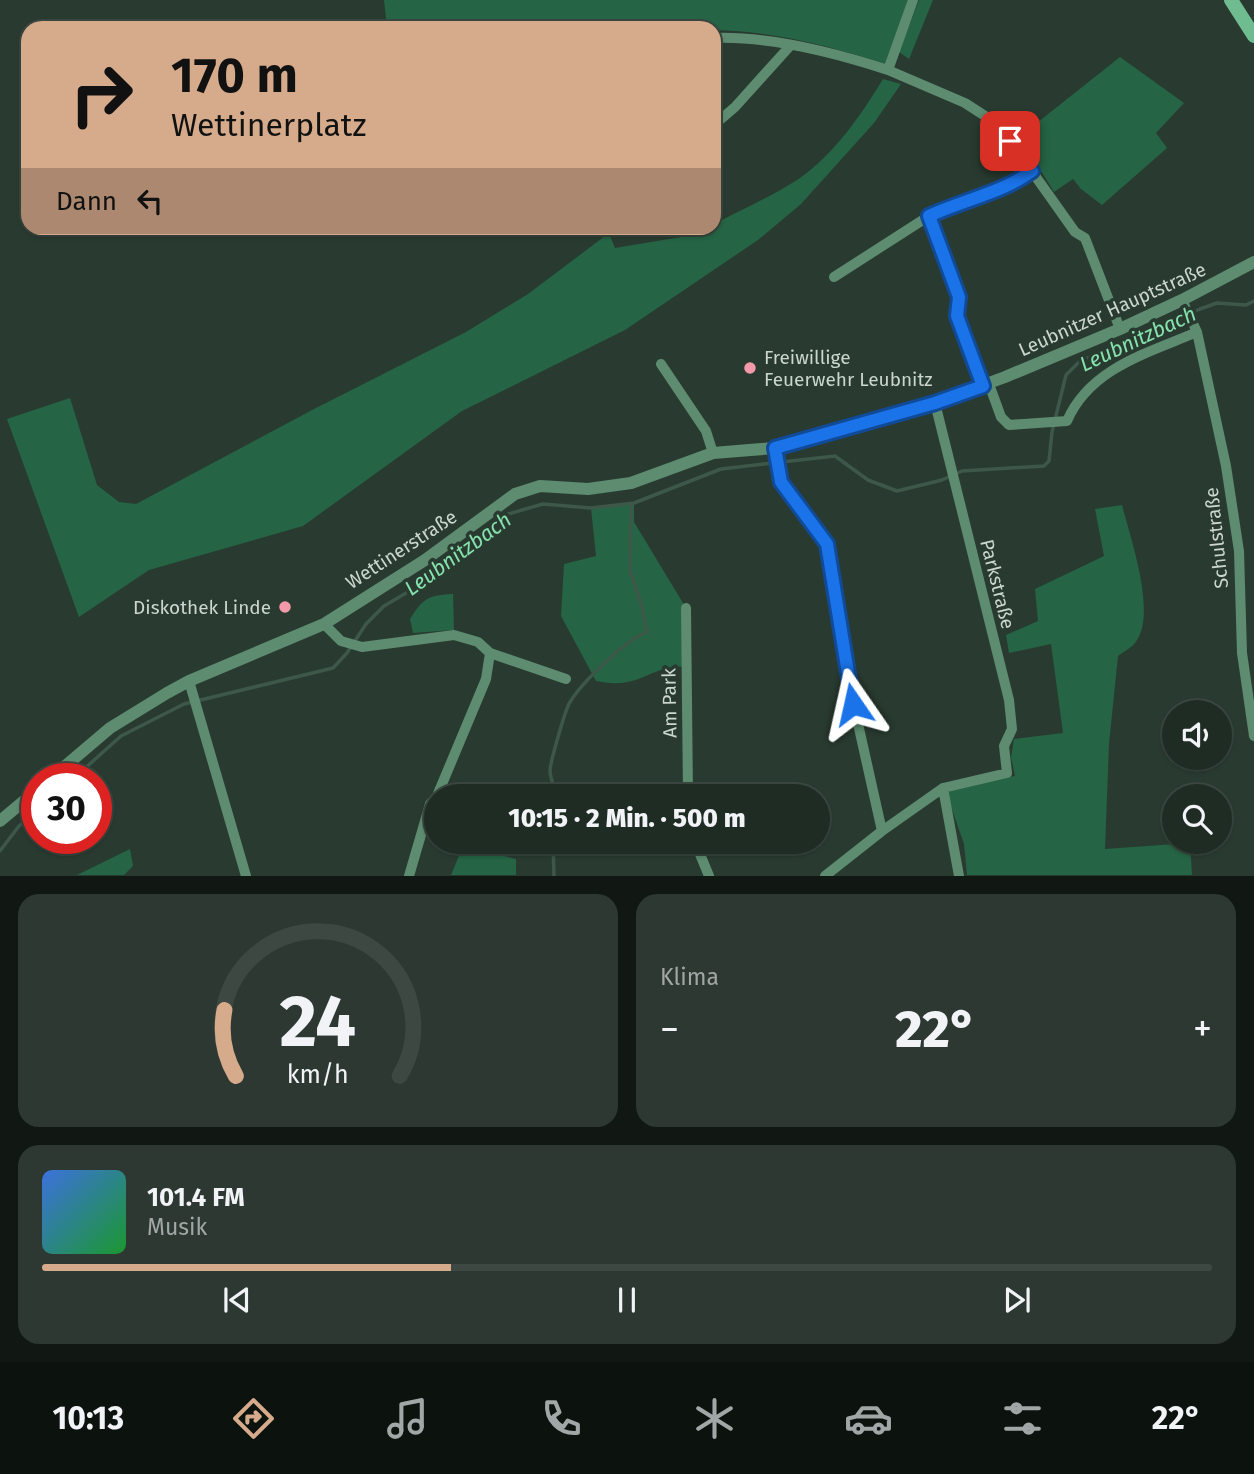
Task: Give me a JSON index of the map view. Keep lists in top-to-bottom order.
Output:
{
  "streets": {
    "street": [
      "Leubnitzer Hauptstraße",
      "Schulstraße",
      "Wettinerstraße",
      "Parkstraße",
      "Am Park"
    ]
  },
  "crossings": [
    ["Leubnitzer Hauptstraße", "Schulstraße"],
    ["Leubnitzer Hauptstraße", "Wettinerstraße"],
    ["Leubnitzer Hauptstraße", "Parkstraße"],
    ["Wettinerstraße", "Parkstraße"]
  ],
  "water": ["Leubnitzbach"],
  "places": ["Freiwillige Feuerwehr Leubnitz", "Diskothek Linde"],
  "page": {
    "turn": ["170 m", "Wettinerplatz"],
    "then": "Dann",
    "limit": "30",
    "trip": "10:15 · 2 Min. · 500 m",
    "tile": "Klima",
    "heat": ["−", "22°", "+"],
    "song": ["101.4 FM", "Musik"],
    "tabs": ["10:13", "22°"],
    "gauge": ["24", "km/h"]
  }
}
